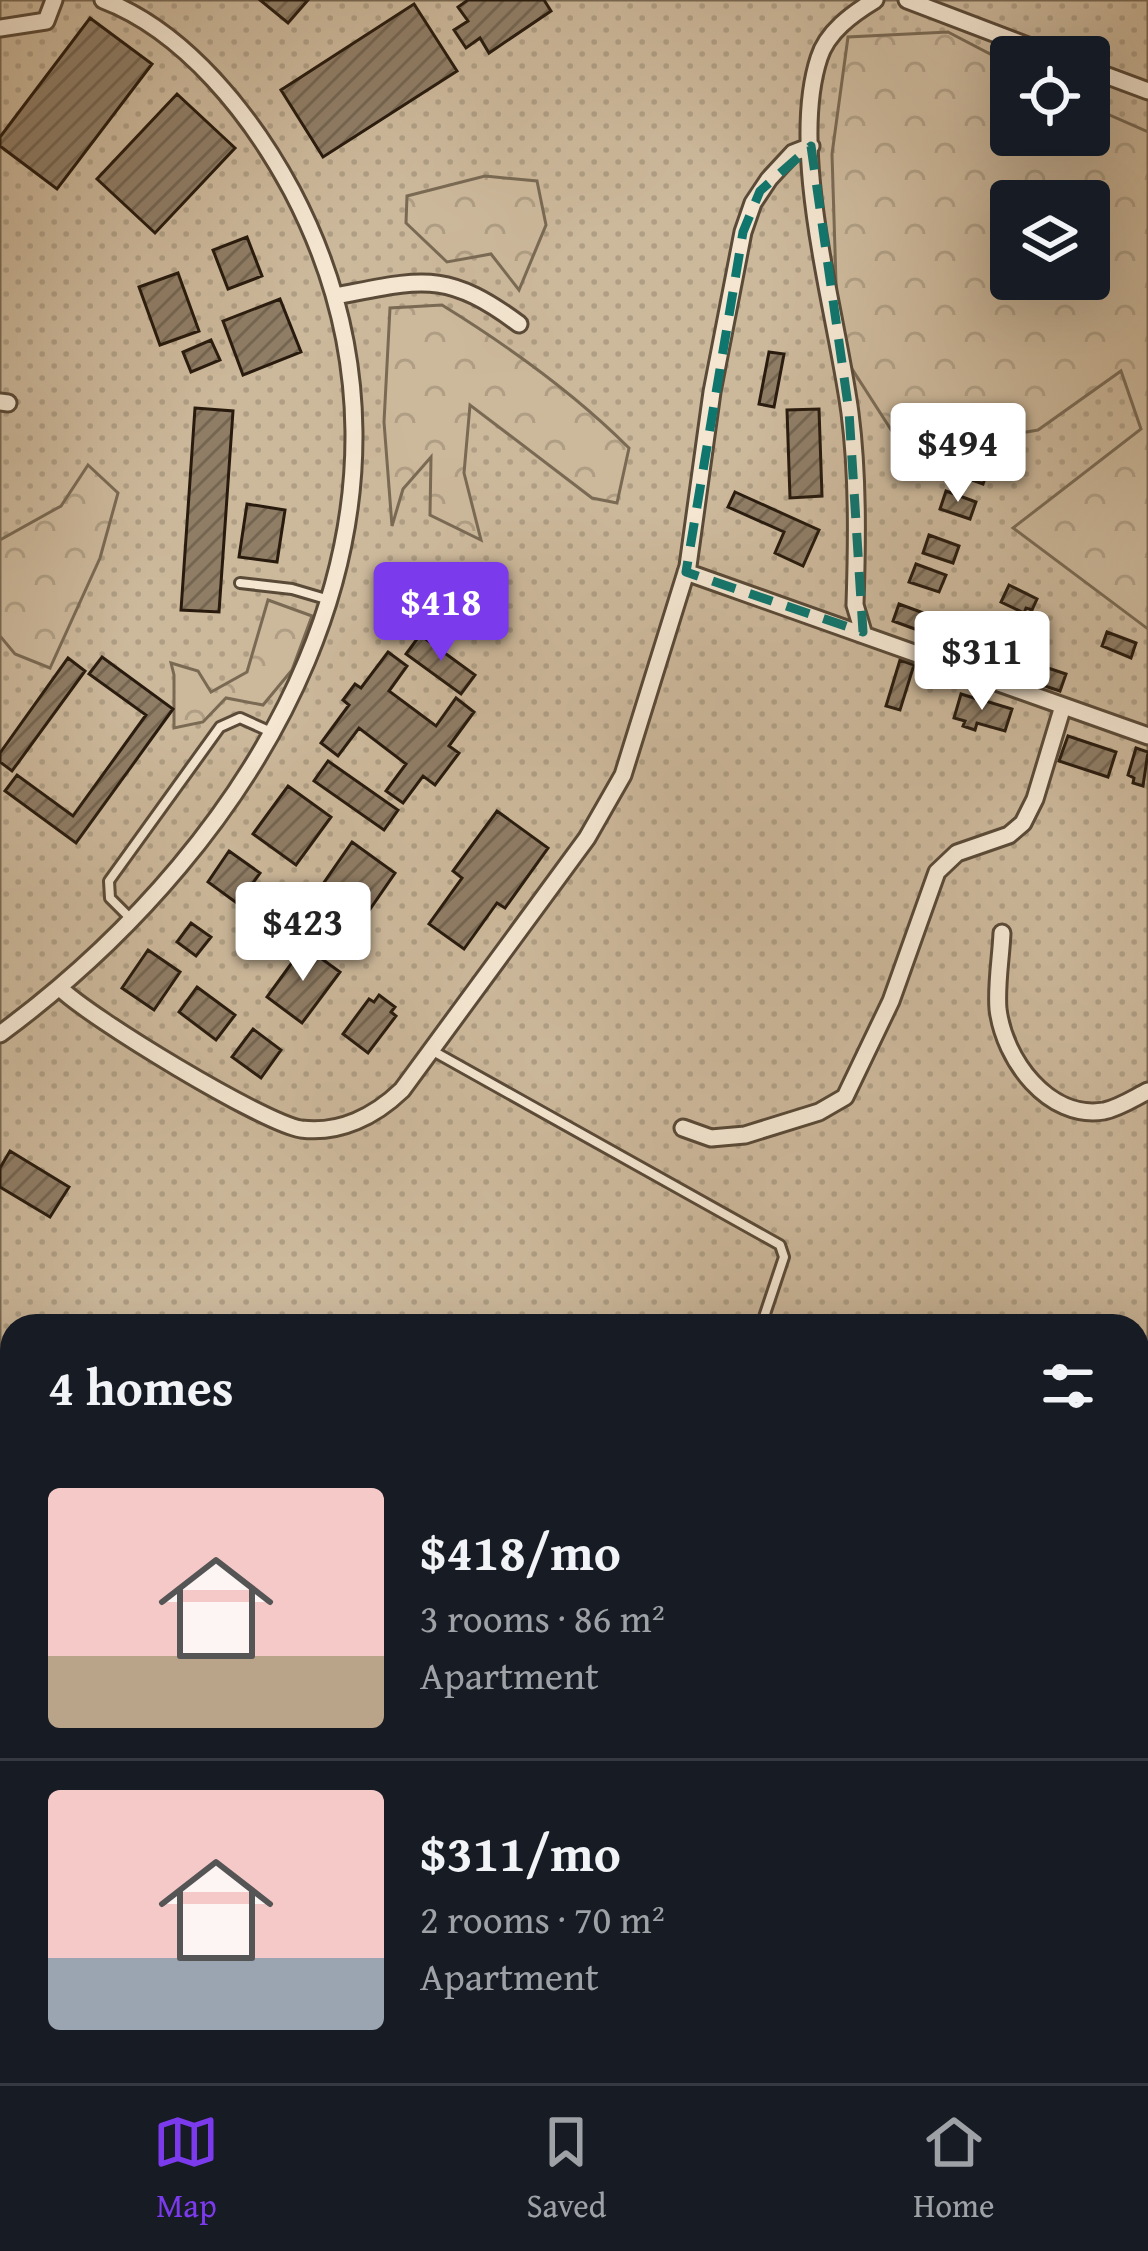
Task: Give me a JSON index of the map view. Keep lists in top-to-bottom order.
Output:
{
  "page": {
    "price": [
      "$494",
      "$418",
      "$311",
      "$423"
    ],
    "heading": "4 homes",
    "list": [
      {
        "name": "$418/mo",
        "note": "3 rooms · 86 m² · Apartment"
      },
      {
        "name": "$311/mo",
        "note": "2 rooms · 70 m² · Apartment"
      }
    ],
    "tabs": ["Map", "Saved", "Home"]
  }
}
